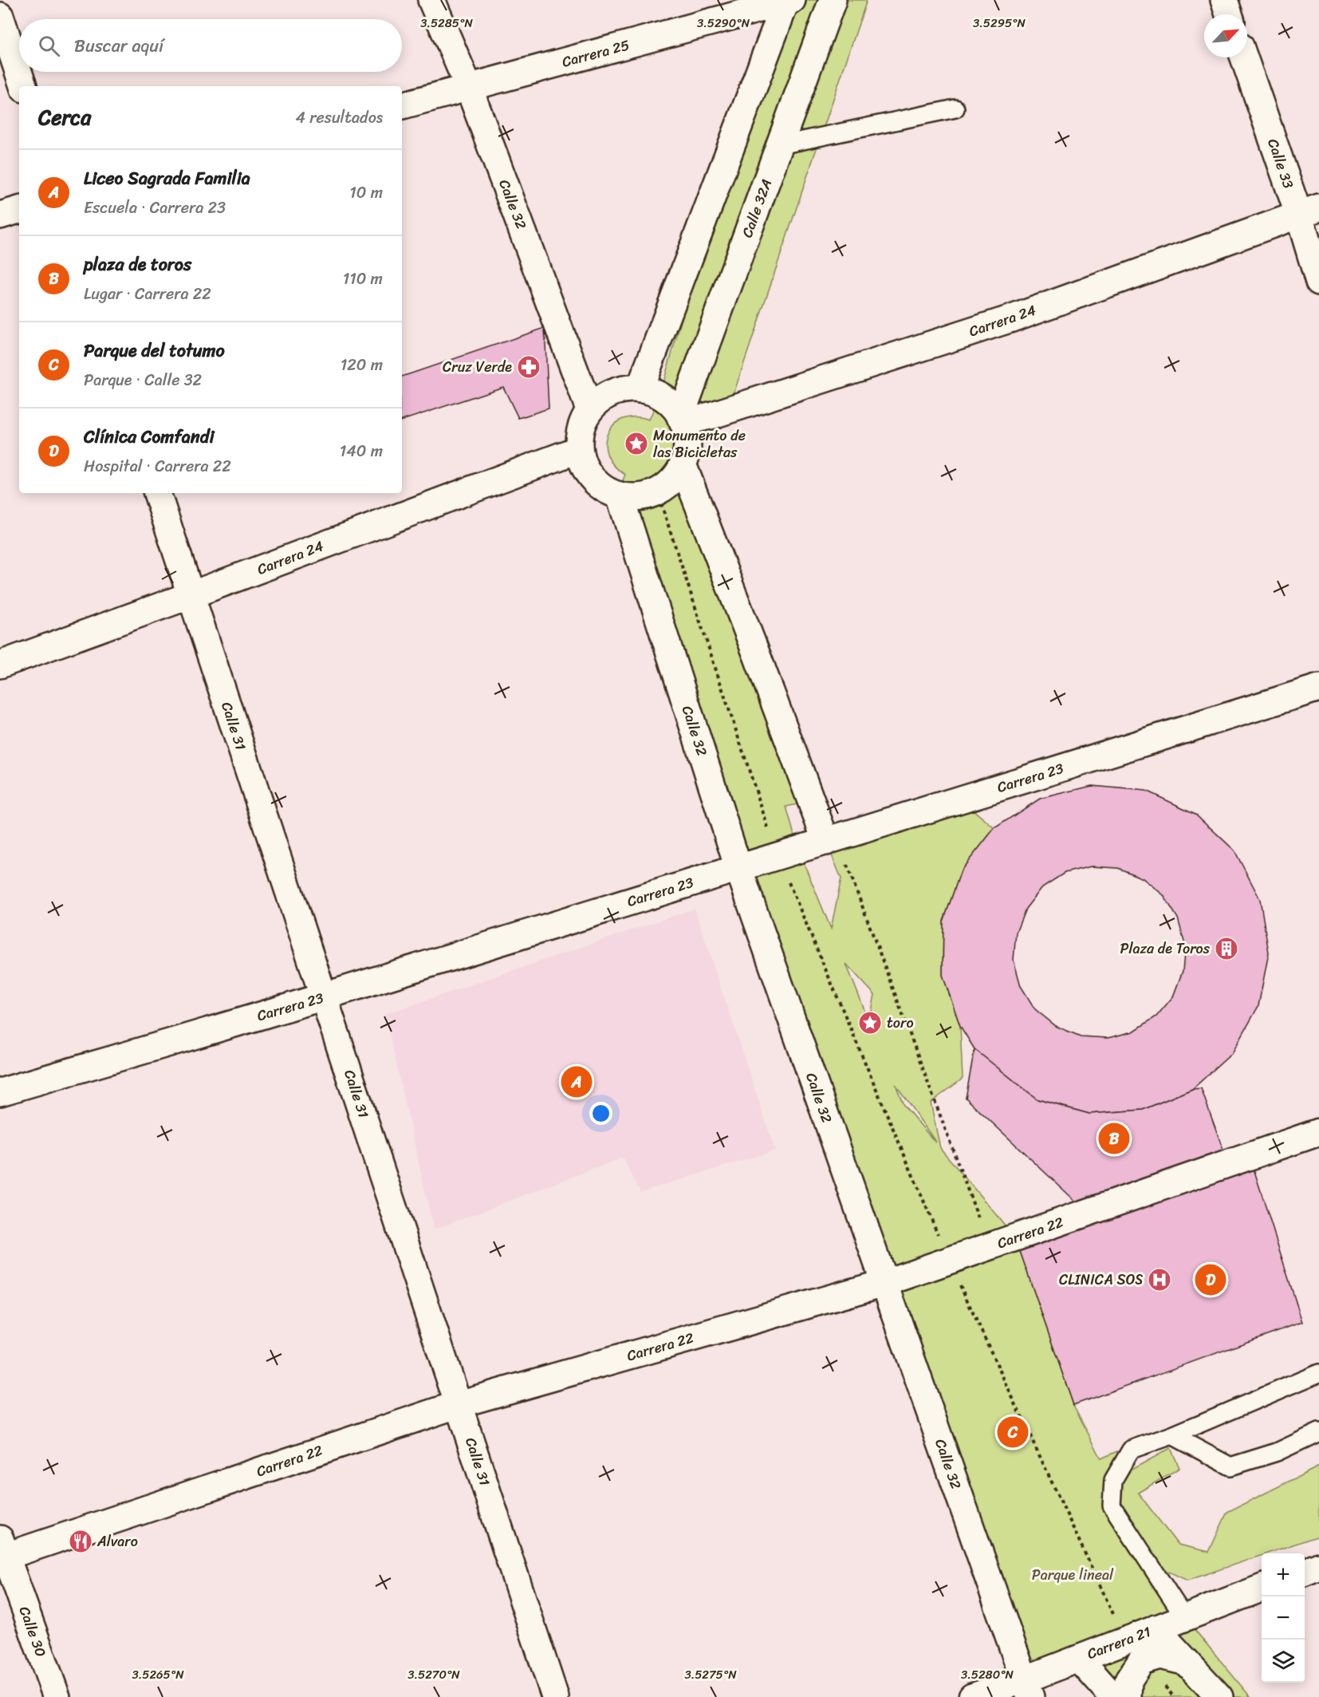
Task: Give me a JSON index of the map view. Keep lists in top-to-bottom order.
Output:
{
  "streets": {
    "street": [
      "Carrera 25",
      "Calle 33",
      "Calle 32",
      "Calle 32A",
      "Carrera 24",
      "Calle 31",
      "Carrera 23",
      "Carrera 22",
      "Calle 30",
      "Carrera 21"
    ]
  },
  "crossings": [
    ["Carrera 25", "Calle 32"],
    ["Calle 33", "Carrera 24"],
    ["Calle 32", "Calle 32A"],
    ["Calle 32", "Carrera 24"],
    ["Calle 32", "Carrera 23"],
    ["Calle 32", "Carrera 22"],
    ["Calle 32", "Carrera 21"],
    ["Calle 32A", "Carrera 24"],
    ["Carrera 24", "Calle 31"],
    ["Calle 31", "Carrera 23"],
    ["Calle 31", "Carrera 22"],
    ["Carrera 22", "Calle 30"]
  ],
  "parks": ["Parque lineal"],
  "places": {
    "pharmacy": ["Cruz Verde"],
    "place": ["Monumento de las Bicicletas", "toro"],
    "building": ["Plaza de Toros"],
    "hospital": ["CLINICA SOS"],
    "restaurant": ["Alvaro"]
  },
  "north": "top right",
  "page": {
    "search": "Buscar aquí",
    "heading": ["Cerca", "4 resultados"],
    "list": [
      {
        "mark": "A",
        "name": "Liceo Sagrada Familia",
        "note": "Escuela · Carrera 23",
        "value": "10 m"
      },
      {
        "mark": "B",
        "name": "plaza de toros",
        "note": "Lugar · Carrera 22",
        "value": "110 m"
      },
      {
        "mark": "C",
        "name": "Parque del totumo",
        "note": "Parque · Calle 32",
        "value": "120 m"
      },
      {
        "mark": "D",
        "name": "Clínica Comfandi",
        "note": "Hospital · Carrera 22",
        "value": "140 m"
      }
    ],
    "pins": [
      "A",
      "B",
      "D",
      "C"
    ],
    "map_buttons": ["+", "−"]
  },
  "coordinates": [
    "3.5285°N",
    "3.5290°N",
    "3.5295°N",
    "3.5265°N",
    "3.5270°N",
    "3.5275°N",
    "3.5280°N"
  ]
}
